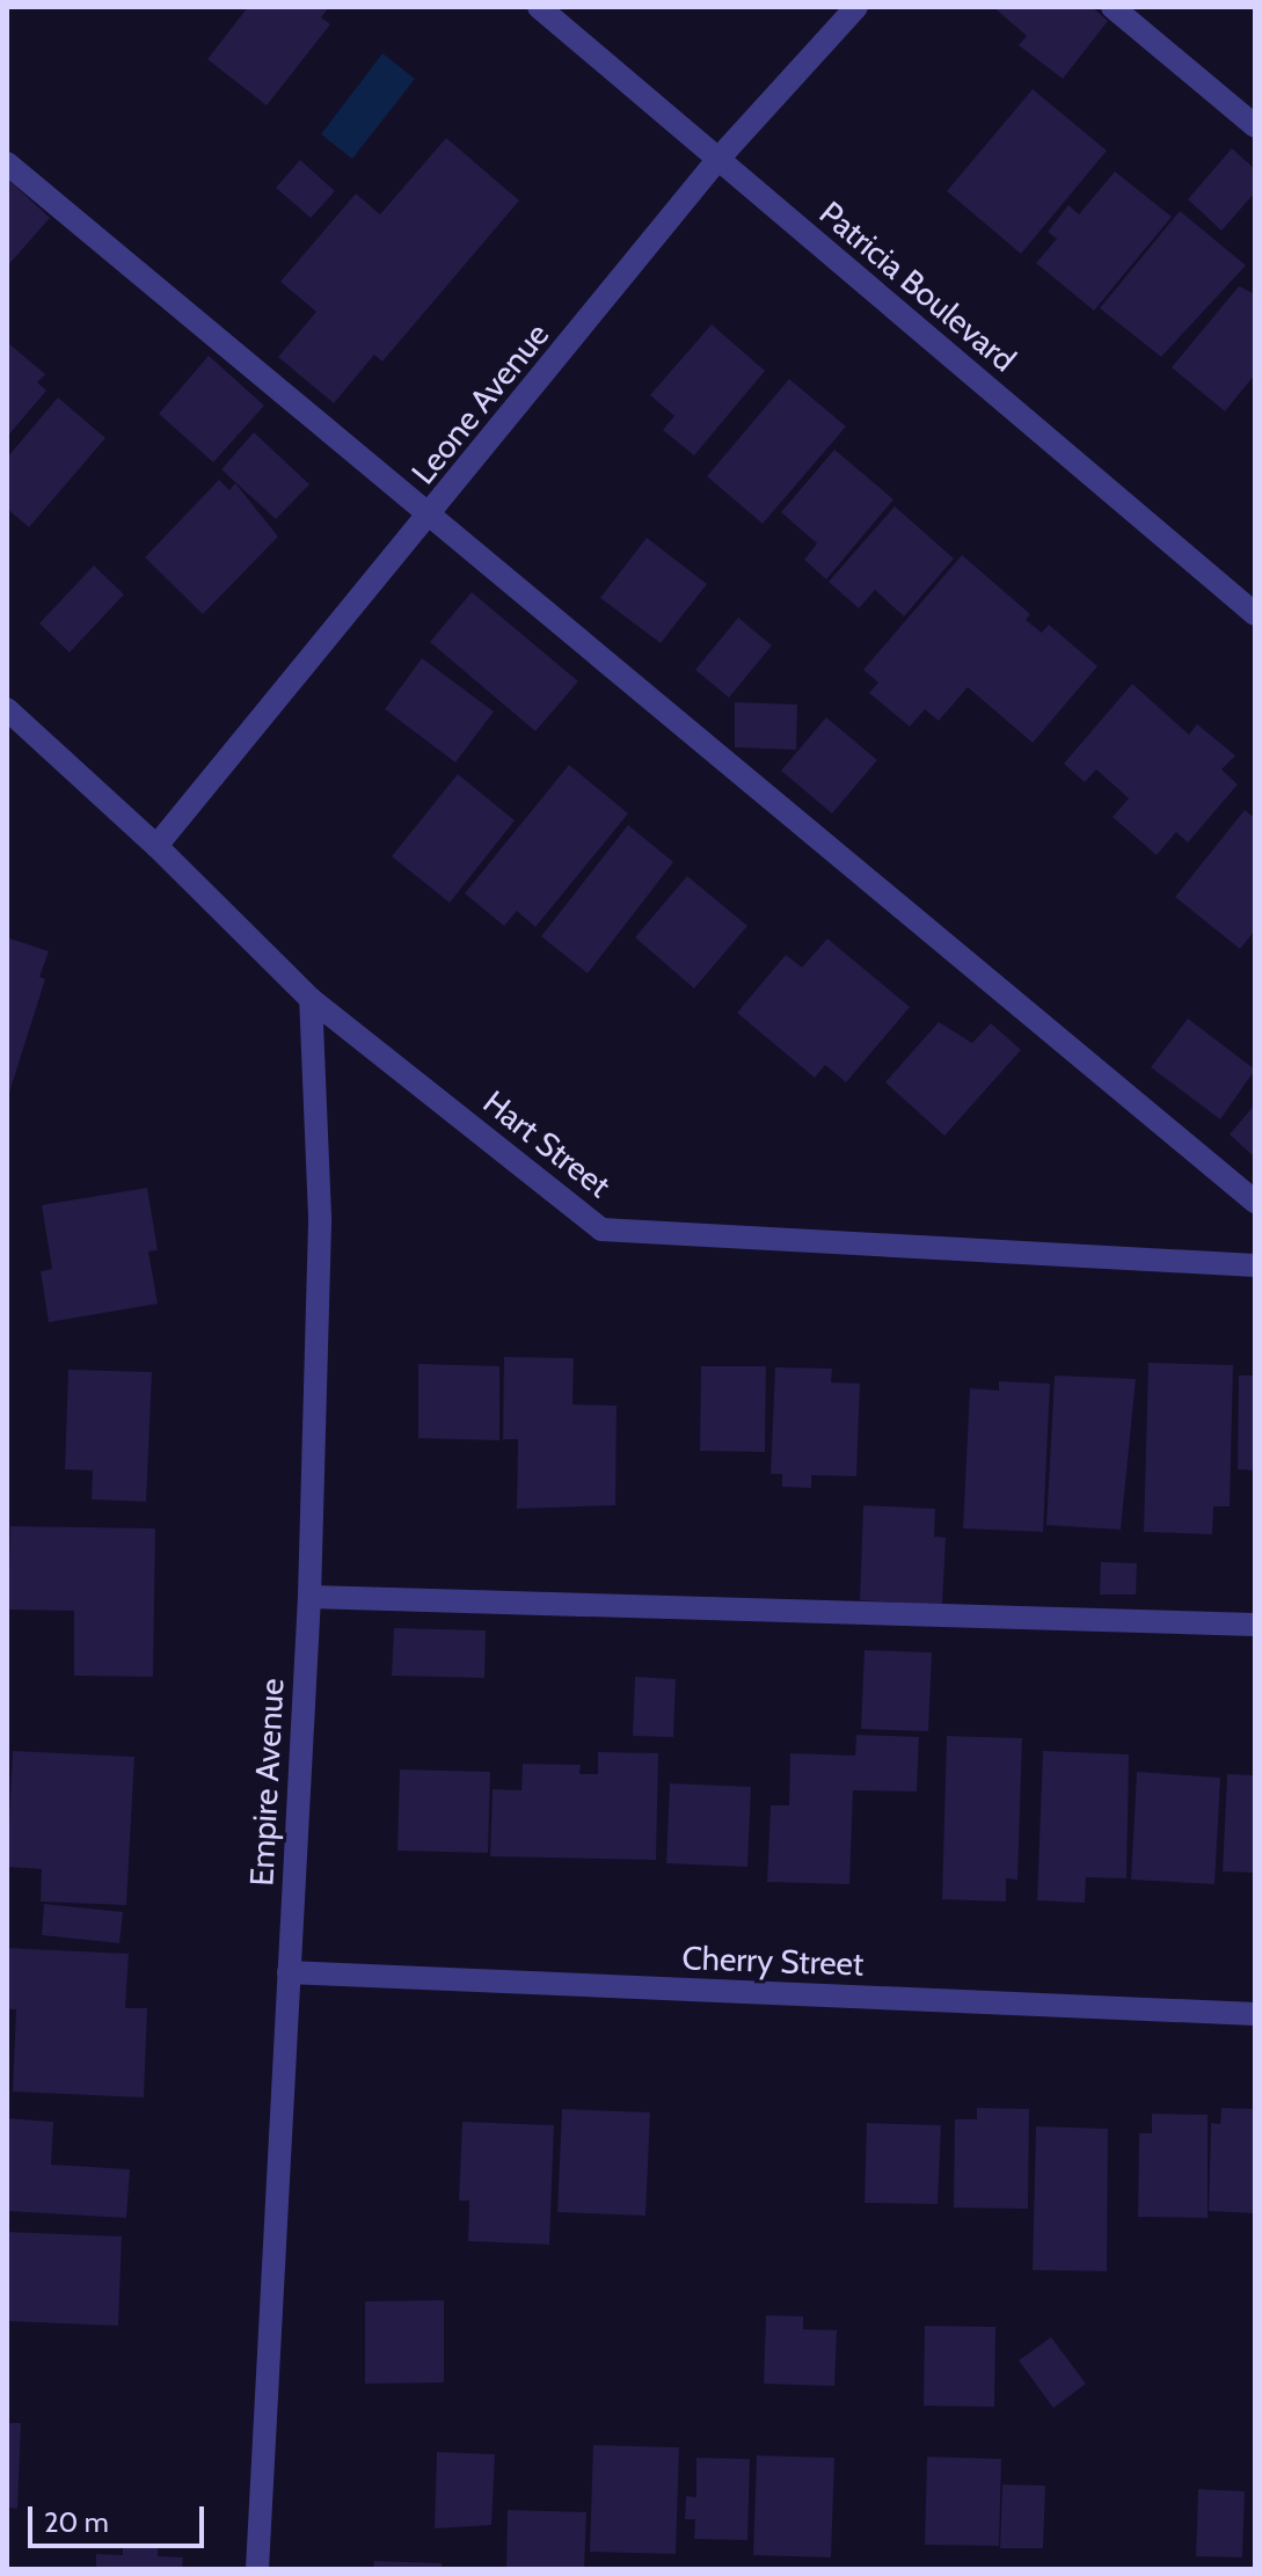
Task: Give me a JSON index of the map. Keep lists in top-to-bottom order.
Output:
{
  "streets": {
    "street": [
      "Patricia Boulevard",
      "Leone Avenue",
      "Hart Street",
      "Empire Avenue",
      "Cherry Street"
    ]
  },
  "crossings": [
    ["Patricia Boulevard", "Leone Avenue"],
    ["Leone Avenue", "Hart Street"],
    ["Hart Street", "Empire Avenue"],
    ["Empire Avenue", "Cherry Street"]
  ],
  "scale_bar": "20 m"
}
